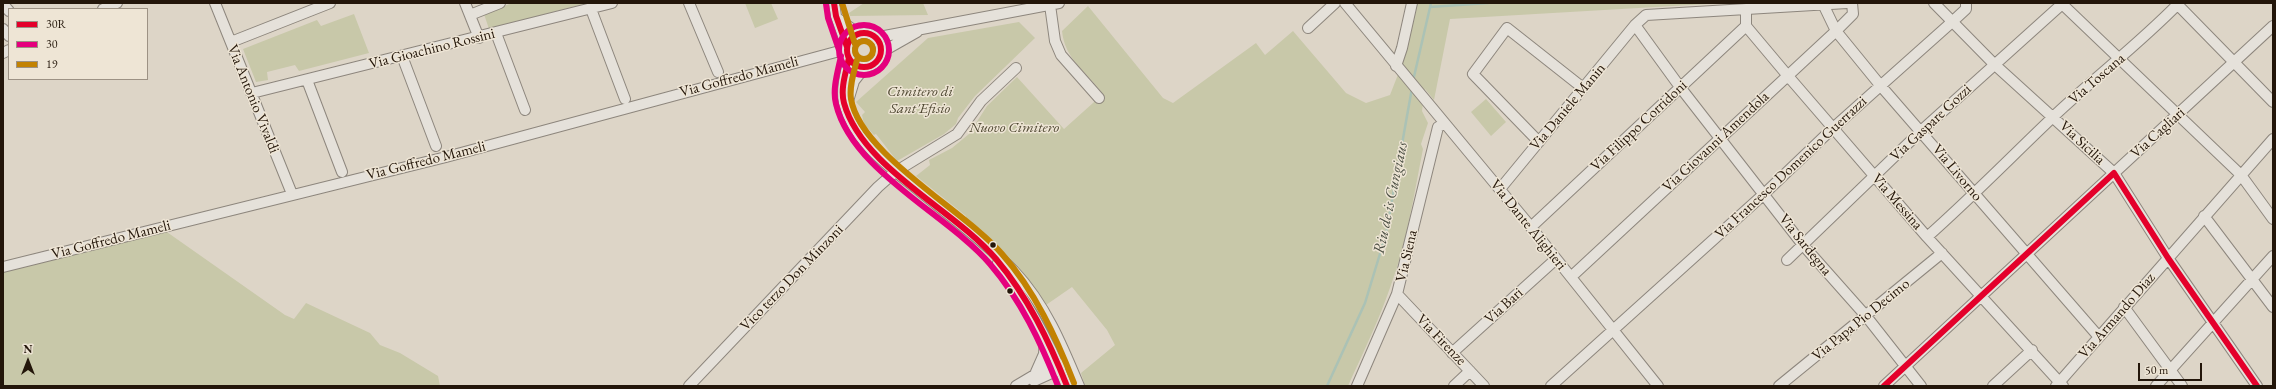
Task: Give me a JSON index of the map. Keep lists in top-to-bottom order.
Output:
{
  "streets": {
    "street": [
      "Via Gioachino Rossini",
      "Via Goffredo Mameli",
      "Via Toscana",
      "Via Antonio Vivaldi",
      "Via Daniele Manin",
      "Via Gaspare Gozzi",
      "Via Filippo Corridoni",
      "Via Cagliari",
      "Via Giovanni Amendola",
      "Via Sicilia",
      "Via Francesco Domenico Guerrazzi",
      "Via Livorno",
      "Via Messina",
      "Via Dante Alighieri",
      "Via Sardegna",
      "Via Siena",
      "Vico terzo Don Minzoni",
      "Via Bari",
      "Via Armando Diaz",
      "Via Papa Pio Decimo",
      "Via Firenze"
    ]
  },
  "crossings": [
    ["Via Gioachino Rossini", "Via Antonio Vivaldi"],
    ["Via Goffredo Mameli", "Via Antonio Vivaldi"],
    ["Via Toscana", "Via Sicilia"],
    ["Via Toscana", "Via Livorno"],
    ["Via Toscana", "Via Messina"],
    ["Via Daniele Manin", "Via Dante Alighieri"],
    ["Via Daniele Manin", "Via Sardegna"],
    ["Via Gaspare Gozzi", "Via Sicilia"],
    ["Via Gaspare Gozzi", "Via Livorno"],
    ["Via Gaspare Gozzi", "Via Messina"],
    ["Via Gaspare Gozzi", "Via Sardegna"],
    ["Via Filippo Corridoni", "Via Messina"],
    ["Via Filippo Corridoni", "Via Dante Alighieri"],
    ["Via Filippo Corridoni", "Via Sardegna"],
    ["Via Cagliari", "Via Sicilia"],
    ["Via Cagliari", "Via Livorno"],
    ["Via Cagliari", "Via Messina"],
    ["Via Cagliari", "Via Sardegna"],
    ["Via Giovanni Amendola", "Via Livorno"],
    ["Via Giovanni Amendola", "Via Messina"],
    ["Via Giovanni Amendola", "Via Dante Alighieri"],
    ["Via Giovanni Amendola", "Via Sardegna"],
    ["Via Sicilia", "Via Francesco Domenico Guerrazzi"],
    ["Via Sicilia", "Via Armando Diaz"],
    ["Via Francesco Domenico Guerrazzi", "Via Livorno"],
    ["Via Francesco Domenico Guerrazzi", "Via Messina"],
    ["Via Francesco Domenico Guerrazzi", "Via Dante Alighieri"],
    ["Via Francesco Domenico Guerrazzi", "Via Sardegna"],
    ["Via Livorno", "Via Armando Diaz"],
    ["Via Messina", "Via Armando Diaz"],
    ["Via Messina", "Via Papa Pio Decimo"],
    ["Via Dante Alighieri", "Via Siena"],
    ["Via Dante Alighieri", "Via Bari"],
    ["Via Sardegna", "Via Papa Pio Decimo"],
    ["Via Siena", "Via Firenze"],
    ["Via Bari", "Via Firenze"]
  ],
  "water": ["Riu de is Cungiaus"],
  "parks": ["Cimitero di Sant'Efisio", "Nuovo Cimitero"],
  "lines": ["transit line 30R", "transit line 19", "transit line 30"],
  "legend": ["30R", "30", "19"],
  "scale_bar": "50 m",
  "north": "top"
}
